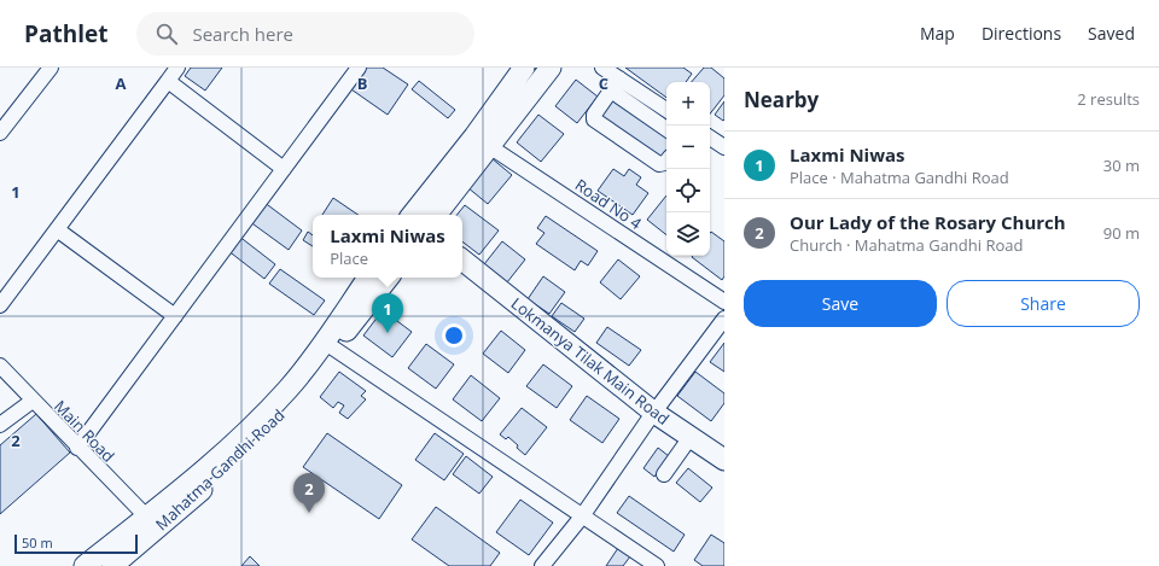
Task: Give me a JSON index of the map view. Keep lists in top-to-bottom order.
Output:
{
  "streets": {
    "main road": ["Lokmanya Tilak Main Road", "Mahatma Gandhi Road"],
    "street": ["Road No 4", "Main Road"]
  },
  "crossings": [
    ["Main Road", "Mahatma Gandhi Road"]
  ],
  "scale_bar": "50 m",
  "page": {
    "header": "Pathlet",
    "search": "Search here",
    "nav": ["Map", "Directions", "Saved"],
    "heading": ["Nearby", "2 results"],
    "map_buttons": ["+", "−"],
    "list": [
      {
        "mark": "1",
        "name": "Laxmi Niwas",
        "note": "Place · Mahatma Gandhi Road",
        "value": "30 m"
      },
      {
        "mark": "2",
        "name": "Our Lady of the Rosary Church",
        "note": "Church · Mahatma Gandhi Road",
        "value": "90 m"
      }
    ],
    "popup": ["Laxmi Niwas", "Place"],
    "buttons": ["Save", "Share"],
    "pins": ["1", "2"],
    "scale": "50 m"
  },
  "grid": {
    "columns": ["A", "B", "C"],
    "rows": ["1", "2"]
  }
}
